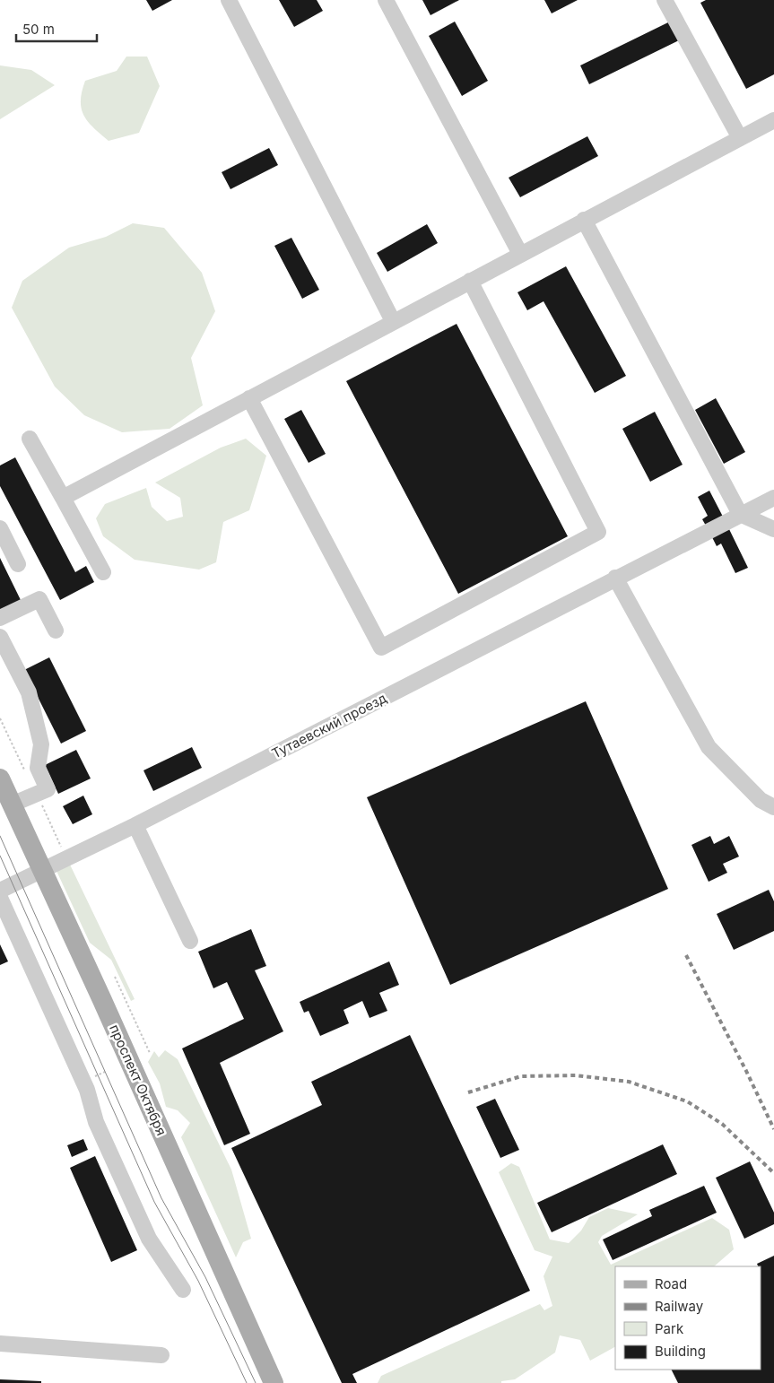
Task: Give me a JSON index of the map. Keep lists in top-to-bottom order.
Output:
{
  "streets": {
    "main road": ["проспект Октября"],
    "street": ["Тутаевский проезд"]
  },
  "crossings": [
    ["Тутаевский проезд", "проспект Октября"]
  ],
  "legend": [
    "Road",
    "Railway",
    "Park",
    "Building"
  ],
  "scale_bar": "50 m"
}
